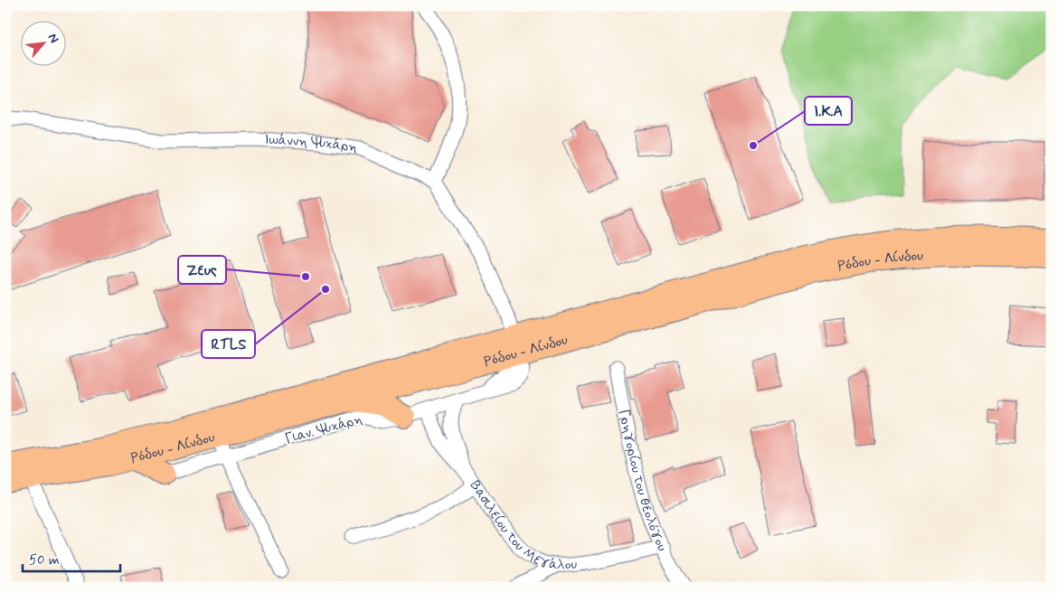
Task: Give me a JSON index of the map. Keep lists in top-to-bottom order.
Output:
{
  "streets": {
    "main road": ["Ρόδου - Λίνδου"],
    "street": [
      "Ιωάννη Ψυχάρη",
      "Γιαν. Ψυχάρη",
      "Γρηγορίου του θεολόγου",
      "Βασιλείου του Μεγάλου"
    ]
  },
  "crossings": [
    ["Ρόδου - Λίνδου", "Γιαν. Ψυχάρη"],
    ["Γιαν. Ψυχάρη", "Βασιλείου του Μεγάλου"],
    ["Γρηγορίου του θεολόγου", "Βασιλείου του Μεγάλου"]
  ],
  "places": ["Ι.Κ.Α", "Ζευς", "RTLS"],
  "scale_bar": "50 m",
  "north": "top right"
}
